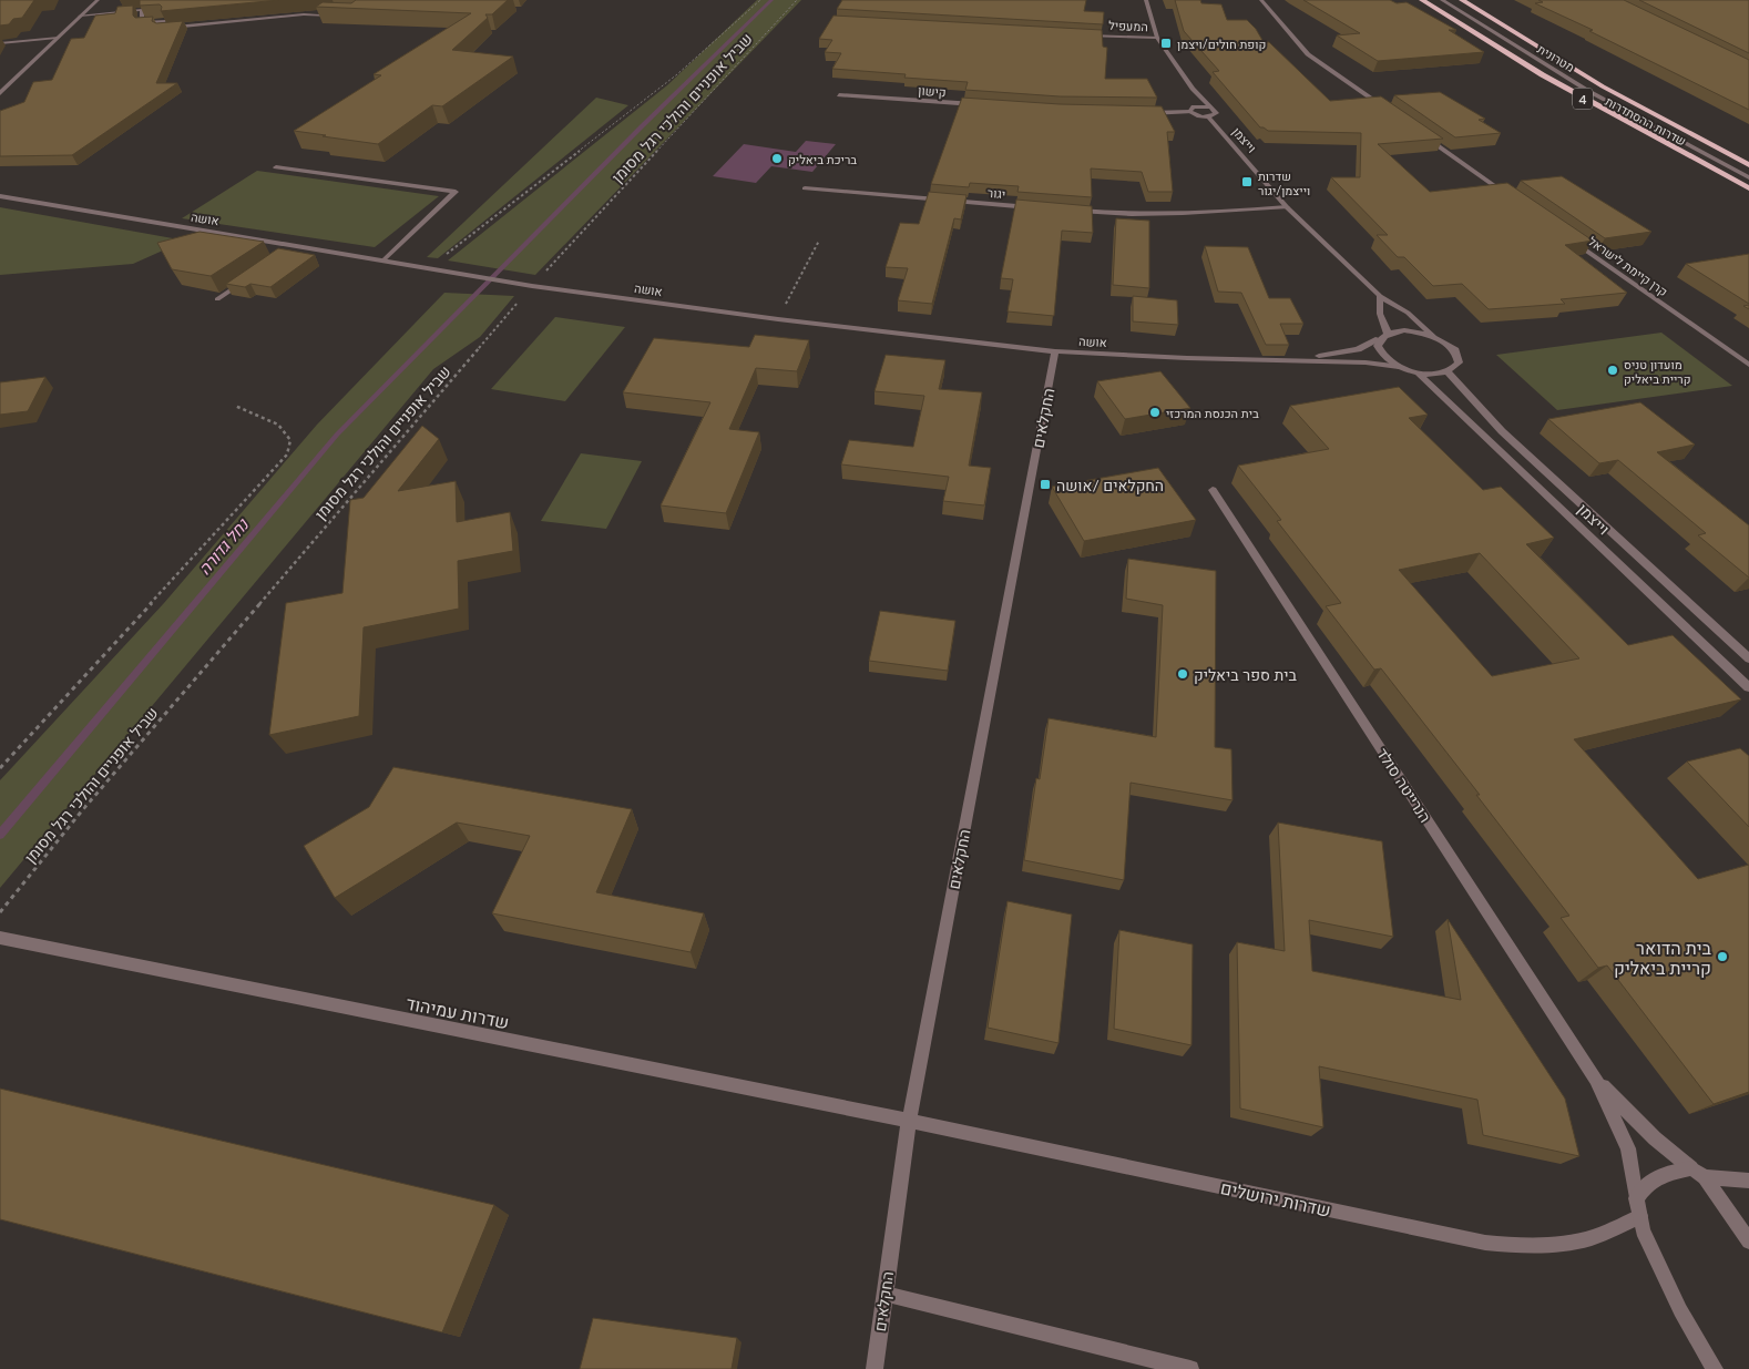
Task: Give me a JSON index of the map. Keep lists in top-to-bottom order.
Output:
{
  "streets": {
    "highway": ["4", "שדרות ההסתדרות"],
    "street": [
      "המעפיל",
      "מטרונית",
      "קישון",
      "וייצמן",
      "יגור",
      "אושה",
      "קרן קיימת לישראל",
      "החקלאים",
      "הנרייטה סולד",
      "שדרות עמיהוד",
      "שדרות ירושלים"
    ],
    "path": ["שביל אופניים והולכי רגל מסומן"]
  },
  "crossings": [
    ["שביל אופניים והולכי רגל מסומן", "אושה"],
    ["וייצמן", "אושה"],
    ["אושה", "החקלאים"],
    ["החקלאים", "שדרות עמיהוד"],
    ["החקלאים", "שדרות ירושלים"],
    ["הנרייטה סולד", "שדרות ירושלים"],
    ["שדרות עמיהוד", "שדרות ירושלים"]
  ],
  "water": ["נחל גדורה"],
  "places": {
    "transit": ["קופת חולים/ויצמן", "שדרות וייצמן/יגור", "החקלאים /אושה"],
    "other": [
      "בריכת ביאליק",
      "מועדון טניס קריית ביאליק",
      "בית הכנסת המרכזי",
      "בית ספר ביאליק",
      "בית הדואר קריית ביאליק"
    ]
  }
}
